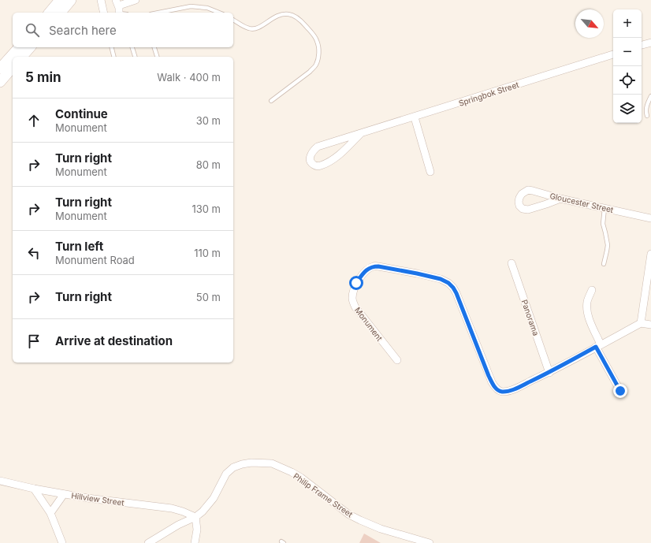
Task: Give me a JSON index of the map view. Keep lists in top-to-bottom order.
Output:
{
  "streets": {
    "street": [
      "Springbok Street",
      "Gloucester Street",
      "Panorama",
      "Monument",
      "Philip Frame Street",
      "Hillview Street"
    ]
  },
  "crossings": [
    ["Panorama", "Monument"],
    ["Philip Frame Street", "Hillview Street"]
  ],
  "north": "bottom right",
  "page": {
    "map_buttons": ["+", "−"],
    "search": "Search here",
    "heading": ["5 min", "Walk · 400 m"],
    "list": [
      ["Continue", "Monument", "30 m"],
      ["Turn right", "Monument", "80 m"],
      ["Turn right", "Monument", "130 m"],
      ["Turn left", "Monument Road", "110 m"],
      ["Turn right", "50 m"],
      "Arrive at destination"
    ]
  }
}
